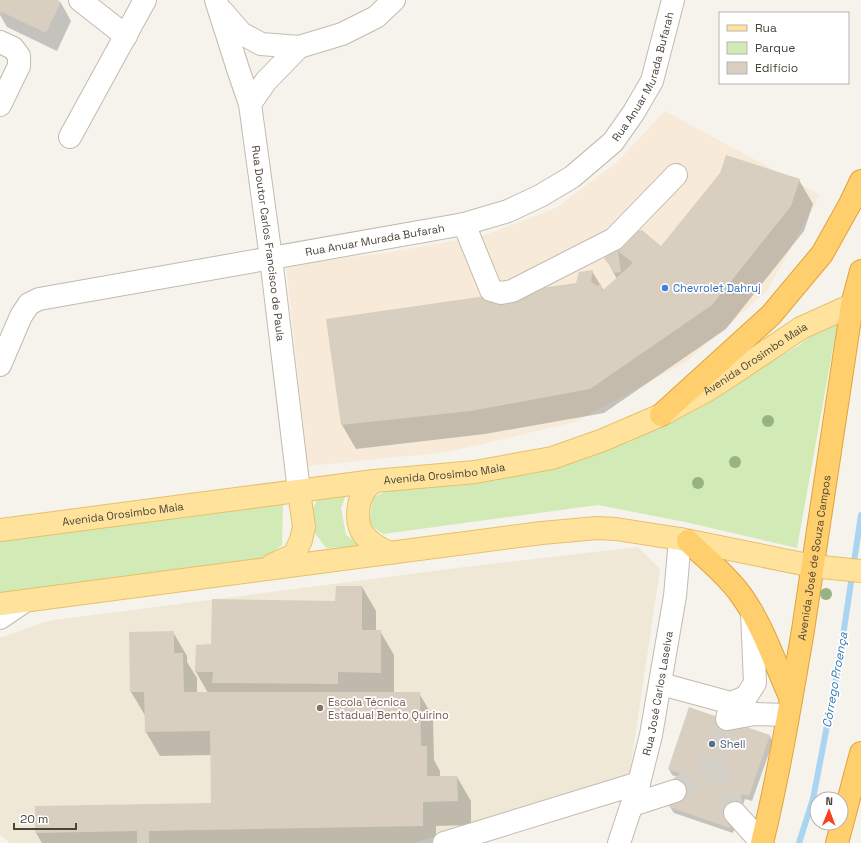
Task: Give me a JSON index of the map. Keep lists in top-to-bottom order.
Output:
{
  "streets": {
    "highway": ["Avenida José de Souza Campos"],
    "main road": ["Avenida Orosimbo Maia"],
    "street": ["Rua Anuar Murada Bufarah", "Rua Doutor Carlos Francisco de Paula", "Rua José Carlos Laselva"]
  },
  "crossings": [
    ["Rua Anuar Murada Bufarah", "Rua Doutor Carlos Francisco de Paula"],
    ["Rua Doutor Carlos Francisco de Paula", "Avenida Orosimbo Maia"],
    ["Avenida Orosimbo Maia", "Avenida José de Souza Campos"]
  ],
  "water": ["Córrego Proença"],
  "places": ["Chevrolet Dahruj", "Escola Técnica Estadual Bento Quirino", "Shell"],
  "legend": ["Rua", "Parque", "Edifício"],
  "scale_bar": "20 m",
  "north": "top"
}
